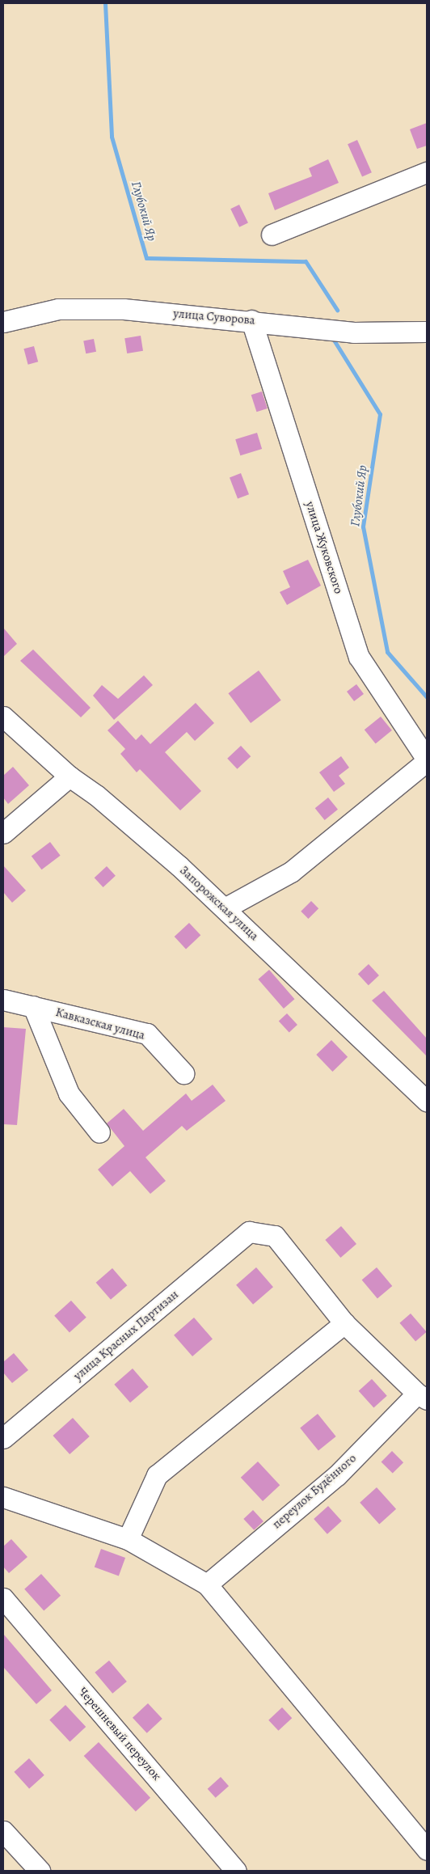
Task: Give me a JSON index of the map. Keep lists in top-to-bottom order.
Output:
{
  "streets": {
    "street": [
      "улица Суворова",
      "улица Жуковского",
      "Запорожская улица",
      "Кавказская улица",
      "улица Красных Партизан",
      "переулок Будённого",
      "Черешневый переулок"
    ]
  },
  "crossings": [
    ["улица Суворова", "улица Жуковского"]
  ],
  "water": ["Глубокий Яр"]
}
